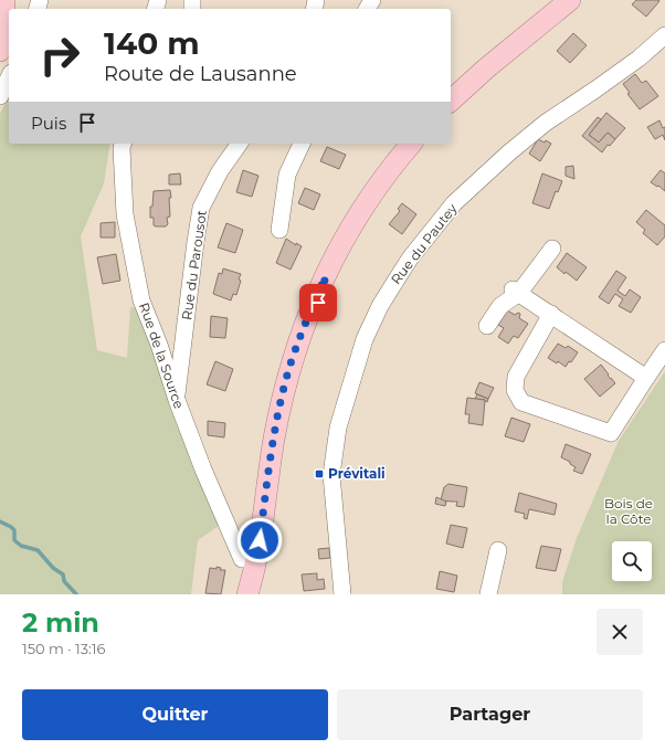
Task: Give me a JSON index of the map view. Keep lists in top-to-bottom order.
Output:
{
  "streets": {
    "street": ["Rue du Pautey", "Rue du Parousot", "Rue de la Source"]
  },
  "crossings": [
    ["Rue du Parousot", "Rue de la Source"]
  ],
  "parks": ["Bois de la Côte"],
  "places": {
    "transit": ["Prévitali"]
  },
  "page": {
    "turn": ["140 m", "Route de Lausanne"],
    "then": "Puis",
    "heading": ["2 min", "150 m · 13:16"],
    "buttons": ["Quitter", "Partager"]
  }
}
